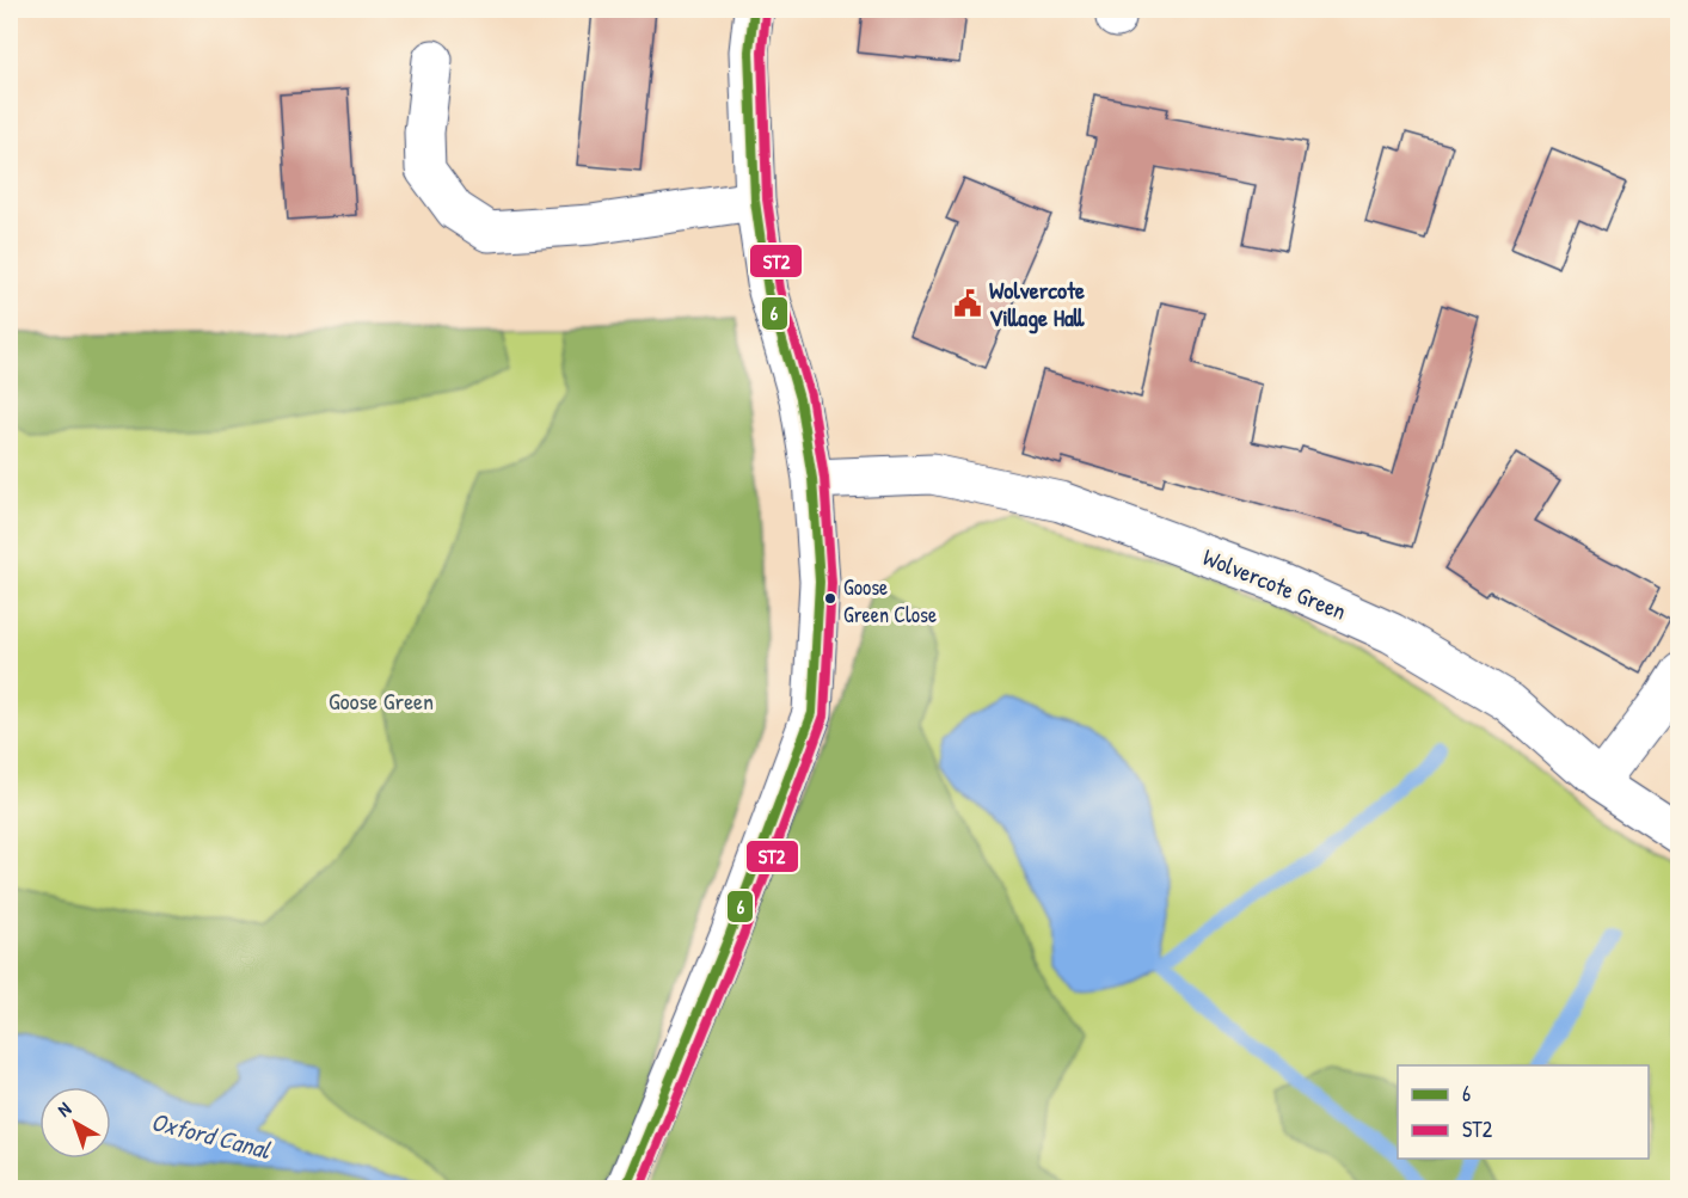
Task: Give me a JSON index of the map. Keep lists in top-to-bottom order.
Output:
{
  "streets": {
    "street": ["Wolvercote Green"]
  },
  "water": ["Oxford Canal"],
  "parks": ["Goose Green"],
  "places": {
    "public building": ["Wolvercote Village Hall"],
    "other": ["Goose Green Close"]
  },
  "lines": ["transit line 6", "transit line ST2"],
  "legend": ["6", "ST2"],
  "north": "top left"
}
